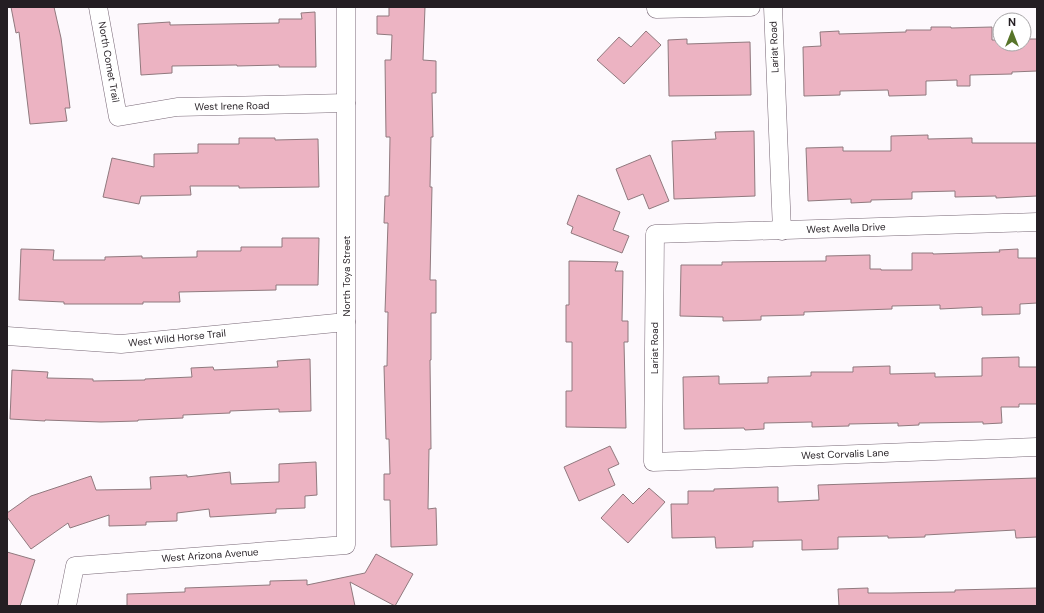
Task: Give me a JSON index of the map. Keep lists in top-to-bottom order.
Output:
{
  "streets": {
    "street": [
      "Lariat Road",
      "North Comet Trail",
      "West Irene Road",
      "West Avella Drive",
      "North Toya Street",
      "West Wild Horse Trail",
      "West Corvalis Lane",
      "West Arizona Avenue"
    ]
  },
  "crossings": [
    ["Lariat Road", "West Avella Drive"],
    ["Lariat Road", "West Corvalis Lane"],
    ["North Comet Trail", "West Irene Road"],
    ["West Irene Road", "North Toya Street"],
    ["North Toya Street", "West Wild Horse Trail"],
    ["North Toya Street", "West Arizona Avenue"]
  ],
  "north": "top"
}
